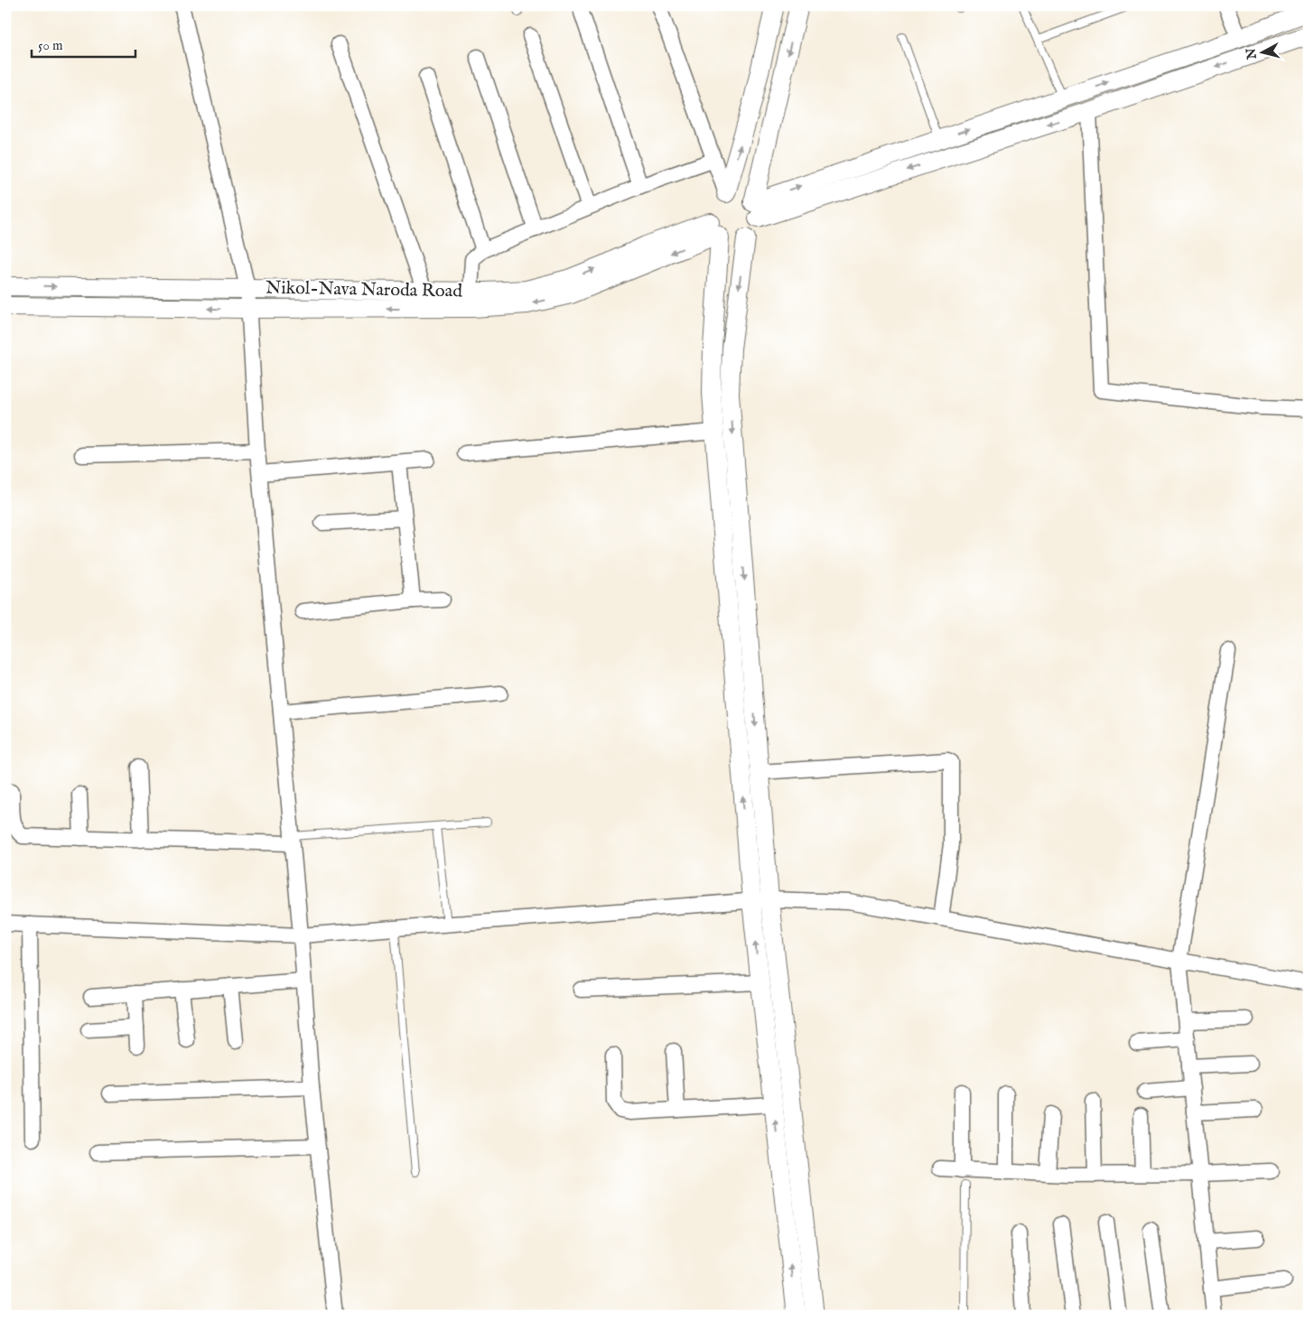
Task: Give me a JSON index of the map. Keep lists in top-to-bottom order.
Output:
{
  "streets": {
    "street": ["Nikol-Nava Naroda Road"]
  },
  "scale_bar": "50 m",
  "north": "left"
}
